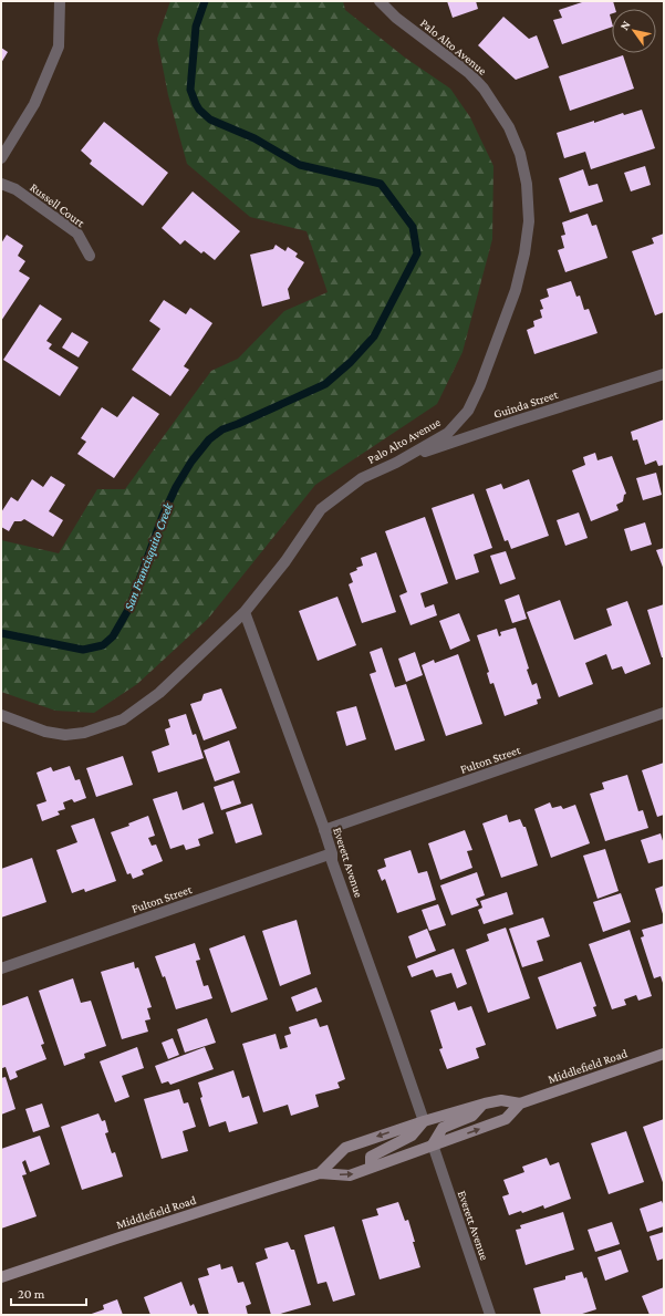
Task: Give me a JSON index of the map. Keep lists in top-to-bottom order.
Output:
{
  "streets": {
    "main road": ["Middlefield Road"],
    "street": [
      "Palo Alto Avenue",
      "Russell Court",
      "Guinda Street",
      "Fulton Street",
      "Everett Avenue"
    ]
  },
  "crossings": [
    ["Palo Alto Avenue", "Guinda Street"],
    ["Palo Alto Avenue", "Everett Avenue"],
    ["Fulton Street", "Everett Avenue"],
    ["Everett Avenue", "Middlefield Road"]
  ],
  "water": ["San Francisquito Creek"],
  "scale_bar": "20 m",
  "north": "top left"
}
